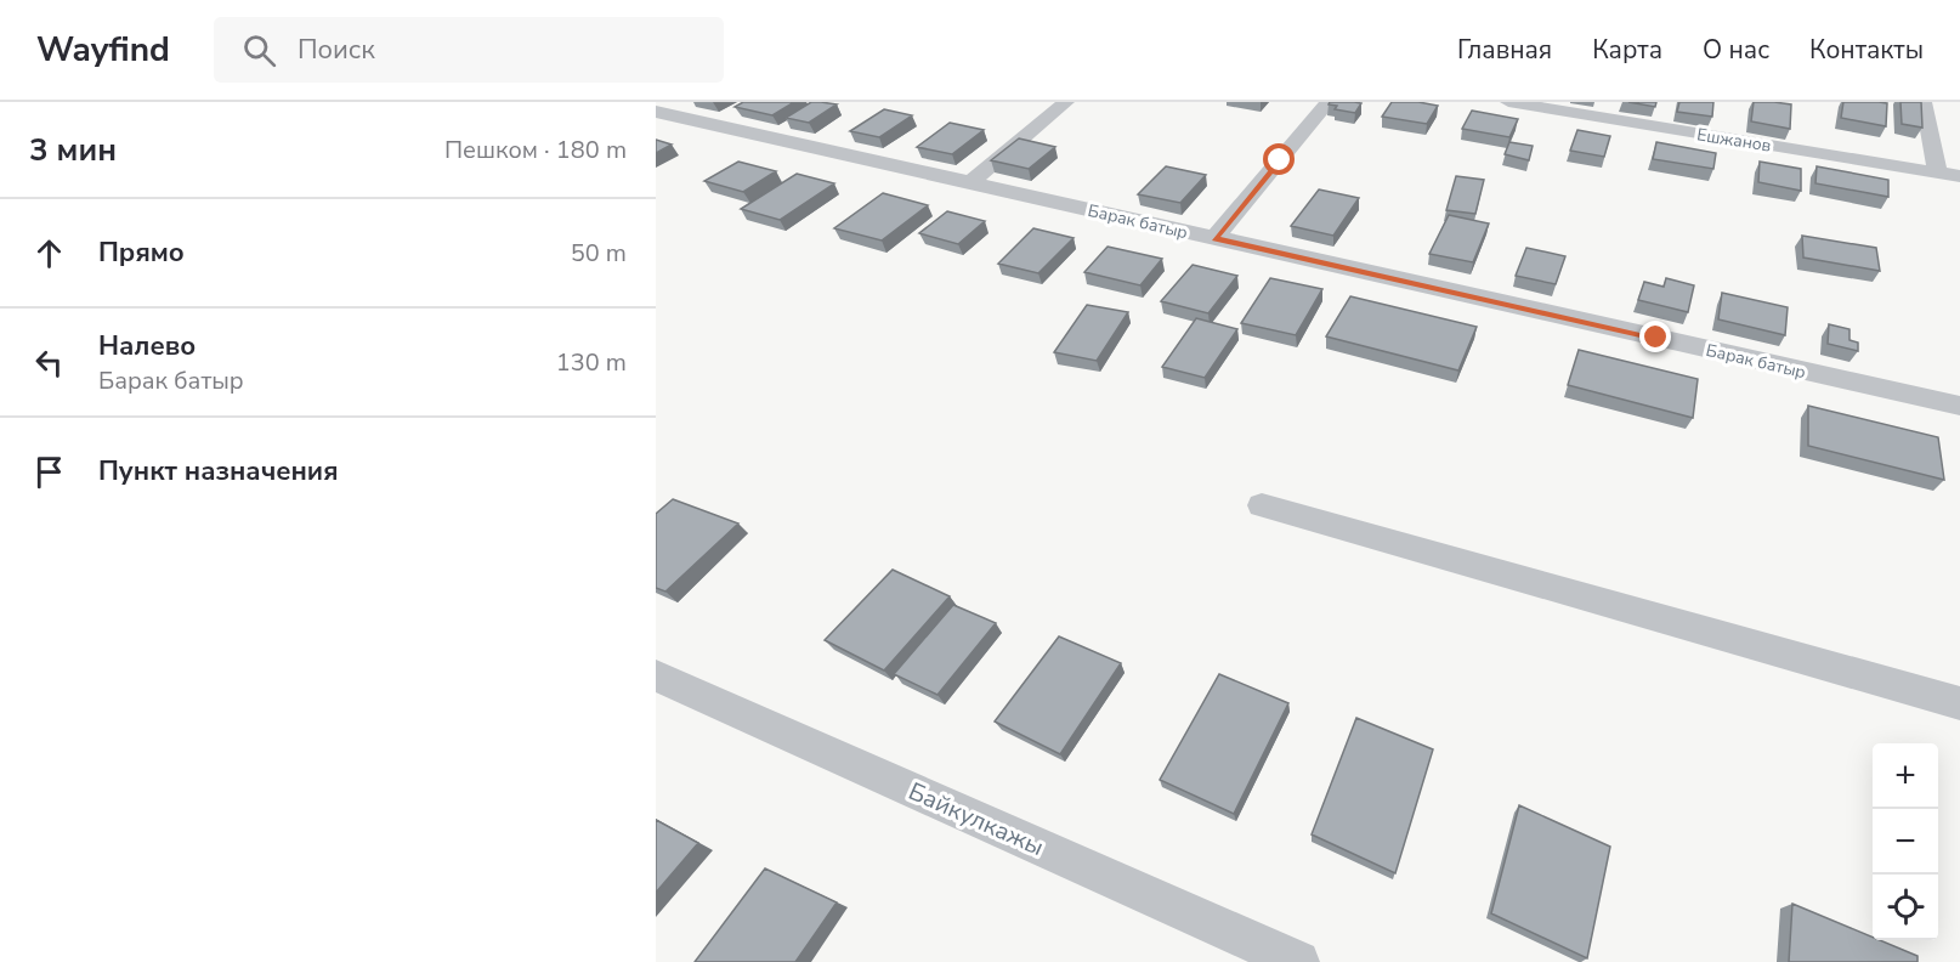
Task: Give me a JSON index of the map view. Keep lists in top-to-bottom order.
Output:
{
  "streets": {
    "street": ["Ешжанов", "Барак батыр", "Байкулкажы"]
  },
  "page": {
    "header": "Wayfind",
    "search": "Поиск",
    "nav": [
      "Главная",
      "Карта",
      "О нас",
      "Контакты"
    ],
    "heading": ["3 мин", "Пешком · 180 m"],
    "list": [
      ["Прямо", "50 m"],
      ["Налево", "Барак батыр", "130 m"],
      "Пункт назначения"
    ],
    "map_buttons": ["+", "−"]
  }
}
